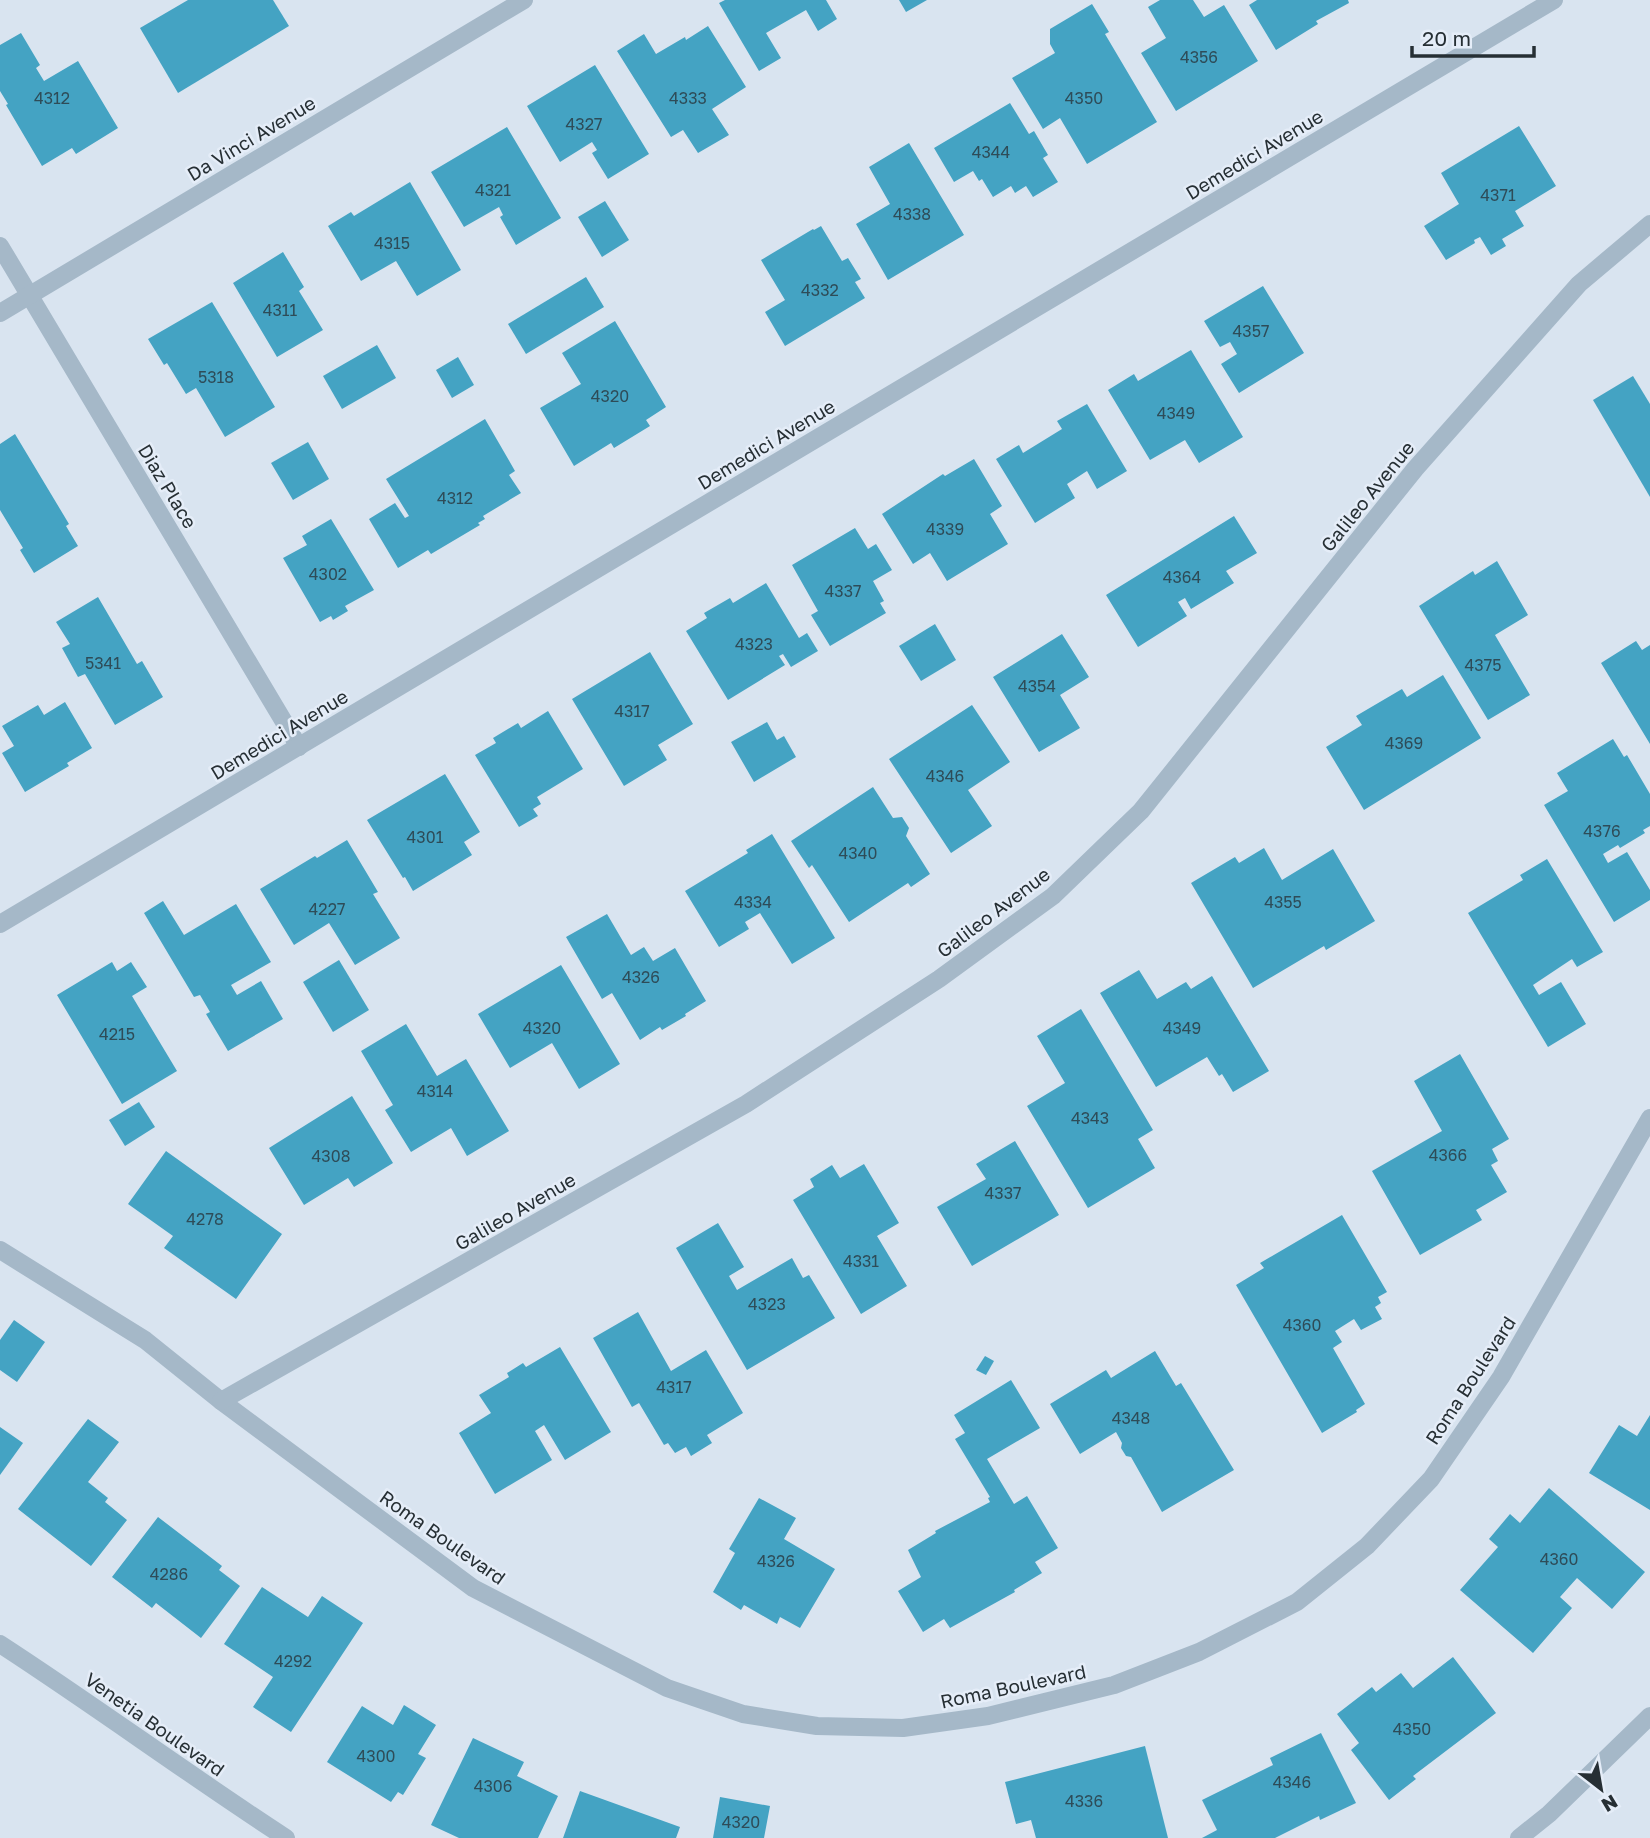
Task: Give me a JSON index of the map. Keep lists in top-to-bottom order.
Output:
{
  "streets": {
    "street": [
      "Da Vinci Avenue",
      "Demedici Avenue",
      "Diaz Place",
      "Galileo Avenue",
      "Roma Boulevard",
      "Venetia Boulevard"
    ]
  },
  "crossings": [
    ["Da Vinci Avenue", "Diaz Place"],
    ["Demedici Avenue", "Diaz Place"],
    ["Galileo Avenue", "Roma Boulevard"]
  ],
  "house_numbers": [
    "4356",
    "4312",
    "4333",
    "4350",
    "4327",
    "4344",
    "4321",
    "4371",
    "4338",
    "4315",
    "4332",
    "4311",
    "4357",
    "5318",
    "4320",
    "4349",
    "4312",
    "4339",
    "4302",
    "4364",
    "4337",
    "4323",
    "5341",
    "4375",
    "4354",
    "4317",
    "4369",
    "4346",
    "4376",
    "4301",
    "4340",
    "4334",
    "4355",
    "4227",
    "4326",
    "4320",
    "4349",
    "4215",
    "4314",
    "4343",
    "4366",
    "4308",
    "4337",
    "4278",
    "4331",
    "4323",
    "4360",
    "4317",
    "4348",
    "4360",
    "4326",
    "4286",
    "4292",
    "4350",
    "4300",
    "4346",
    "4306",
    "4336",
    "4320"
  ],
  "scale_bar": "20 m",
  "north": "bottom right"
}
